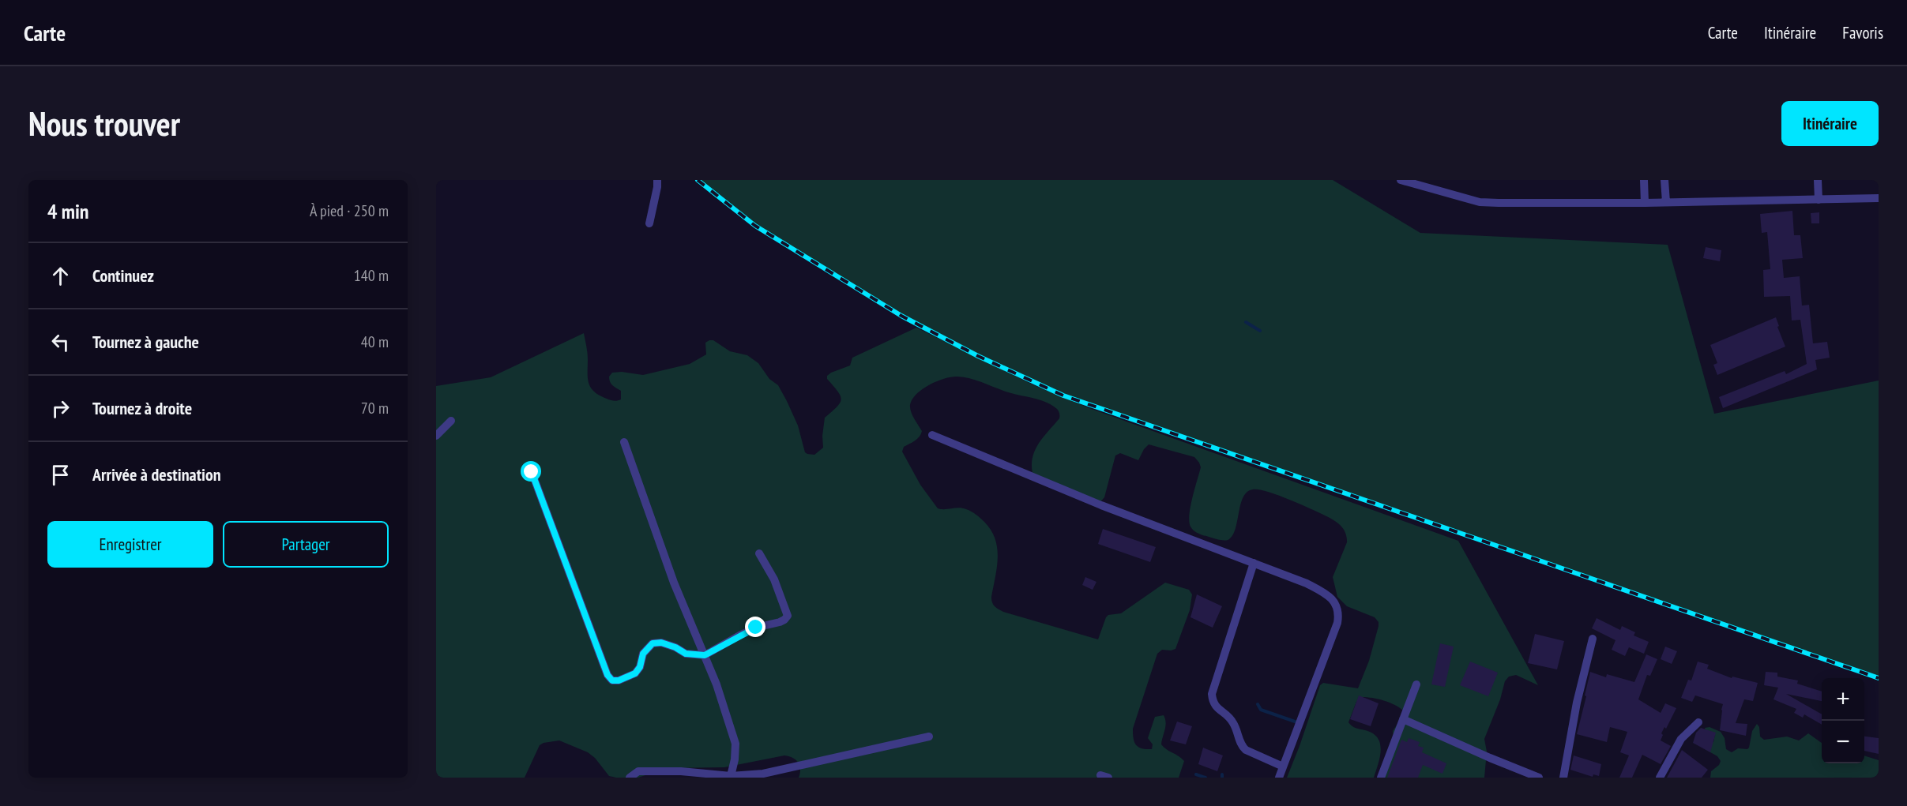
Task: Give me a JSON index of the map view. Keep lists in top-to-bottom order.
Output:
{
  "page": {
    "header": "Carte",
    "nav": ["Carte", "Itinéraire", "Favoris"],
    "buttons": [
      "Itinéraire",
      ["Enregistrer", "Partager"]
    ],
    "title": "Nous trouver",
    "heading": ["4 min", "À pied · 250 m"],
    "list": [
      ["Continuez", "140 m"],
      ["Tournez à gauche", "40 m"],
      ["Tournez à droite", "70 m"],
      "Arrivée à destination"
    ],
    "map_buttons": ["+", "−"]
  }
}
